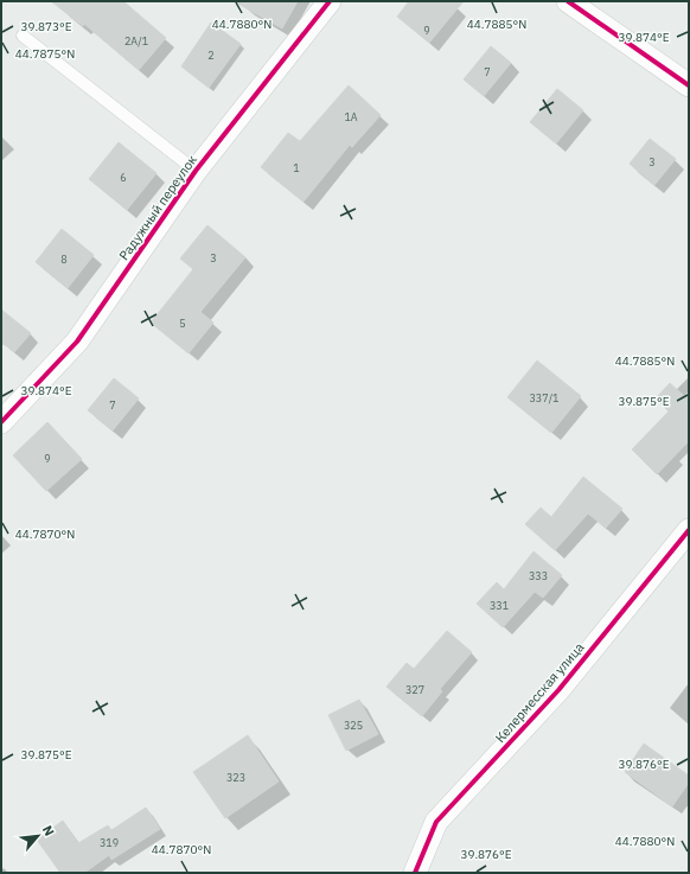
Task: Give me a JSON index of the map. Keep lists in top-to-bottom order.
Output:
{
  "streets": {
    "street": ["Радужный переулок", "Келермесская улица"]
  },
  "house_numbers": [
    "9",
    "2А/1",
    "2",
    "7",
    "1А",
    "3",
    "1",
    "6",
    "3",
    "8",
    "5",
    "337/1",
    "7",
    "9",
    "333",
    "331",
    "327",
    "325",
    "323",
    "319"
  ],
  "north": "top right",
  "coordinates": [
    "44.7880°N",
    "44.7885°N",
    "39.873°E",
    "39.874°E",
    "44.7875°N",
    "39.875°E",
    "44.7870°N",
    "39.876°E"
  ]
}
